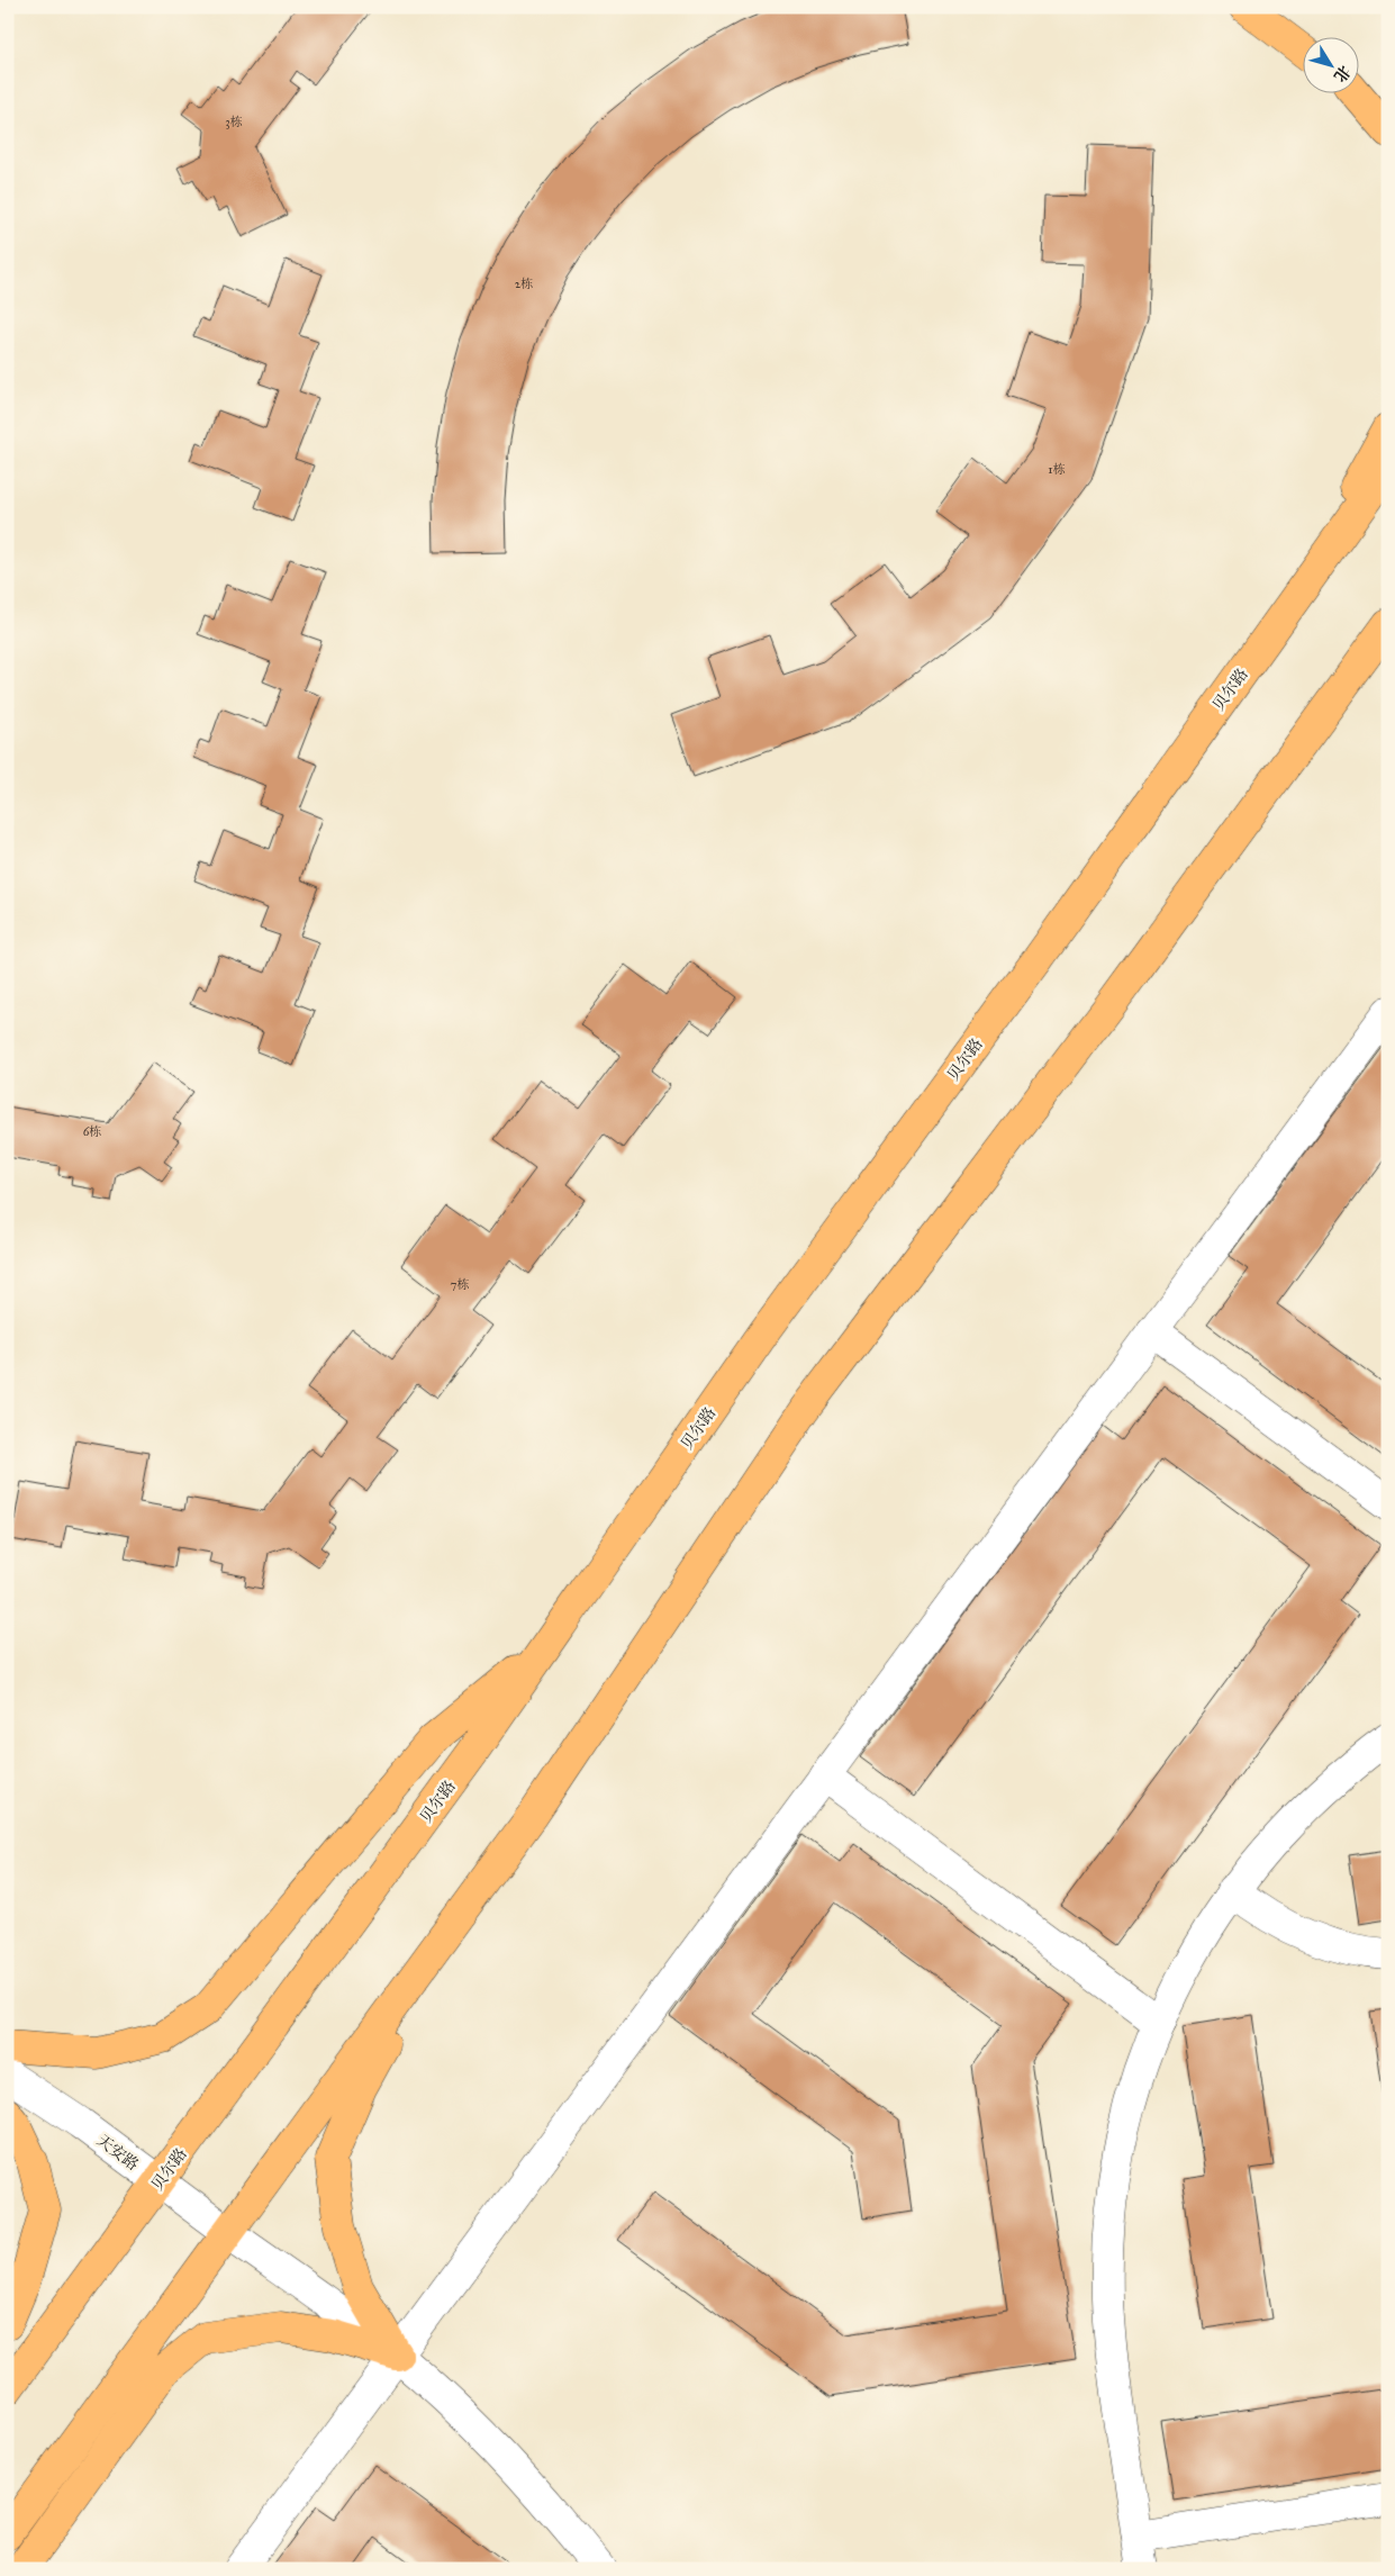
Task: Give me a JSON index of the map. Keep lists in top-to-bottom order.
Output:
{
  "streets": {
    "main road": ["贝尔路"],
    "street": ["天安路"]
  },
  "crossings": [
    ["贝尔路", "天安路"]
  ],
  "house_numbers": [
    "3栋",
    "2栋",
    "1栋",
    "6栋",
    "7栋"
  ],
  "north": "bottom right"
}
